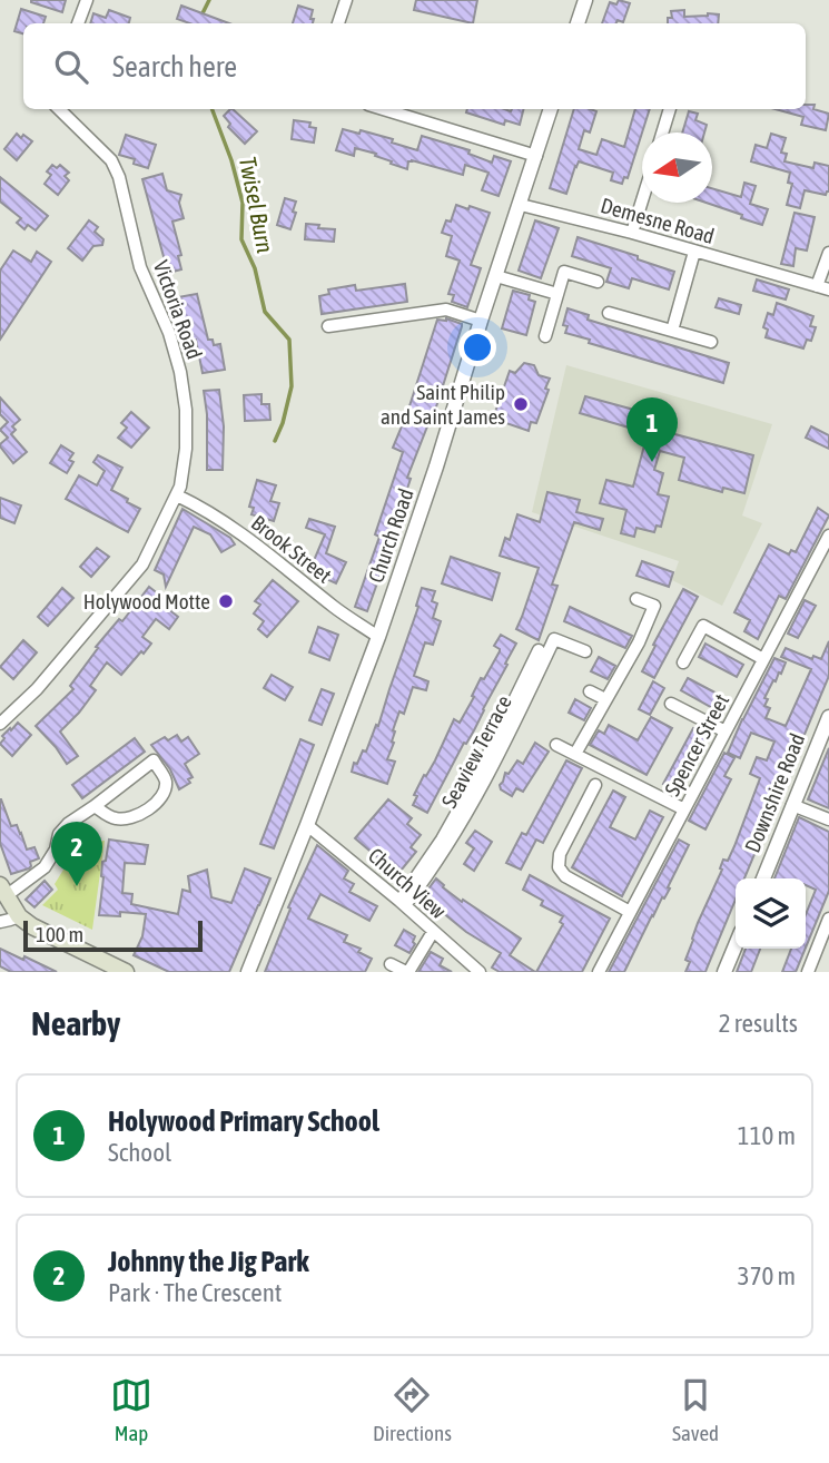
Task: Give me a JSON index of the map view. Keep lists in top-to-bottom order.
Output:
{
  "streets": {
    "street": [
      "Demesne Road",
      "Victoria Road",
      "Church Road",
      "Brook Street",
      "Spencer Street",
      "Seaview Terrace",
      "Downshire Road",
      "Church View"
    ]
  },
  "crossings": [
    ["Demesne Road", "Church Road"],
    ["Victoria Road", "Brook Street"],
    ["Church Road", "Brook Street"],
    ["Church Road", "Church View"],
    ["Seaview Terrace", "Church View"]
  ],
  "water": ["Twisel Burn"],
  "places": ["Saint Philip and Saint James", "Holywood Motte"],
  "scale_bar": "100 m",
  "north": "left",
  "page": {
    "search": "Search here",
    "pins": ["1", "2"],
    "scale": "100 m",
    "heading": ["Nearby", "2 results"],
    "list": [
      {
        "mark": "1",
        "name": "Holywood Primary School",
        "note": "School",
        "value": "110 m"
      },
      {
        "mark": "2",
        "name": "Johnny the Jig Park",
        "note": "Park · The Crescent",
        "value": "370 m"
      }
    ],
    "nav": ["Map", "Directions", "Saved"]
  }
}
